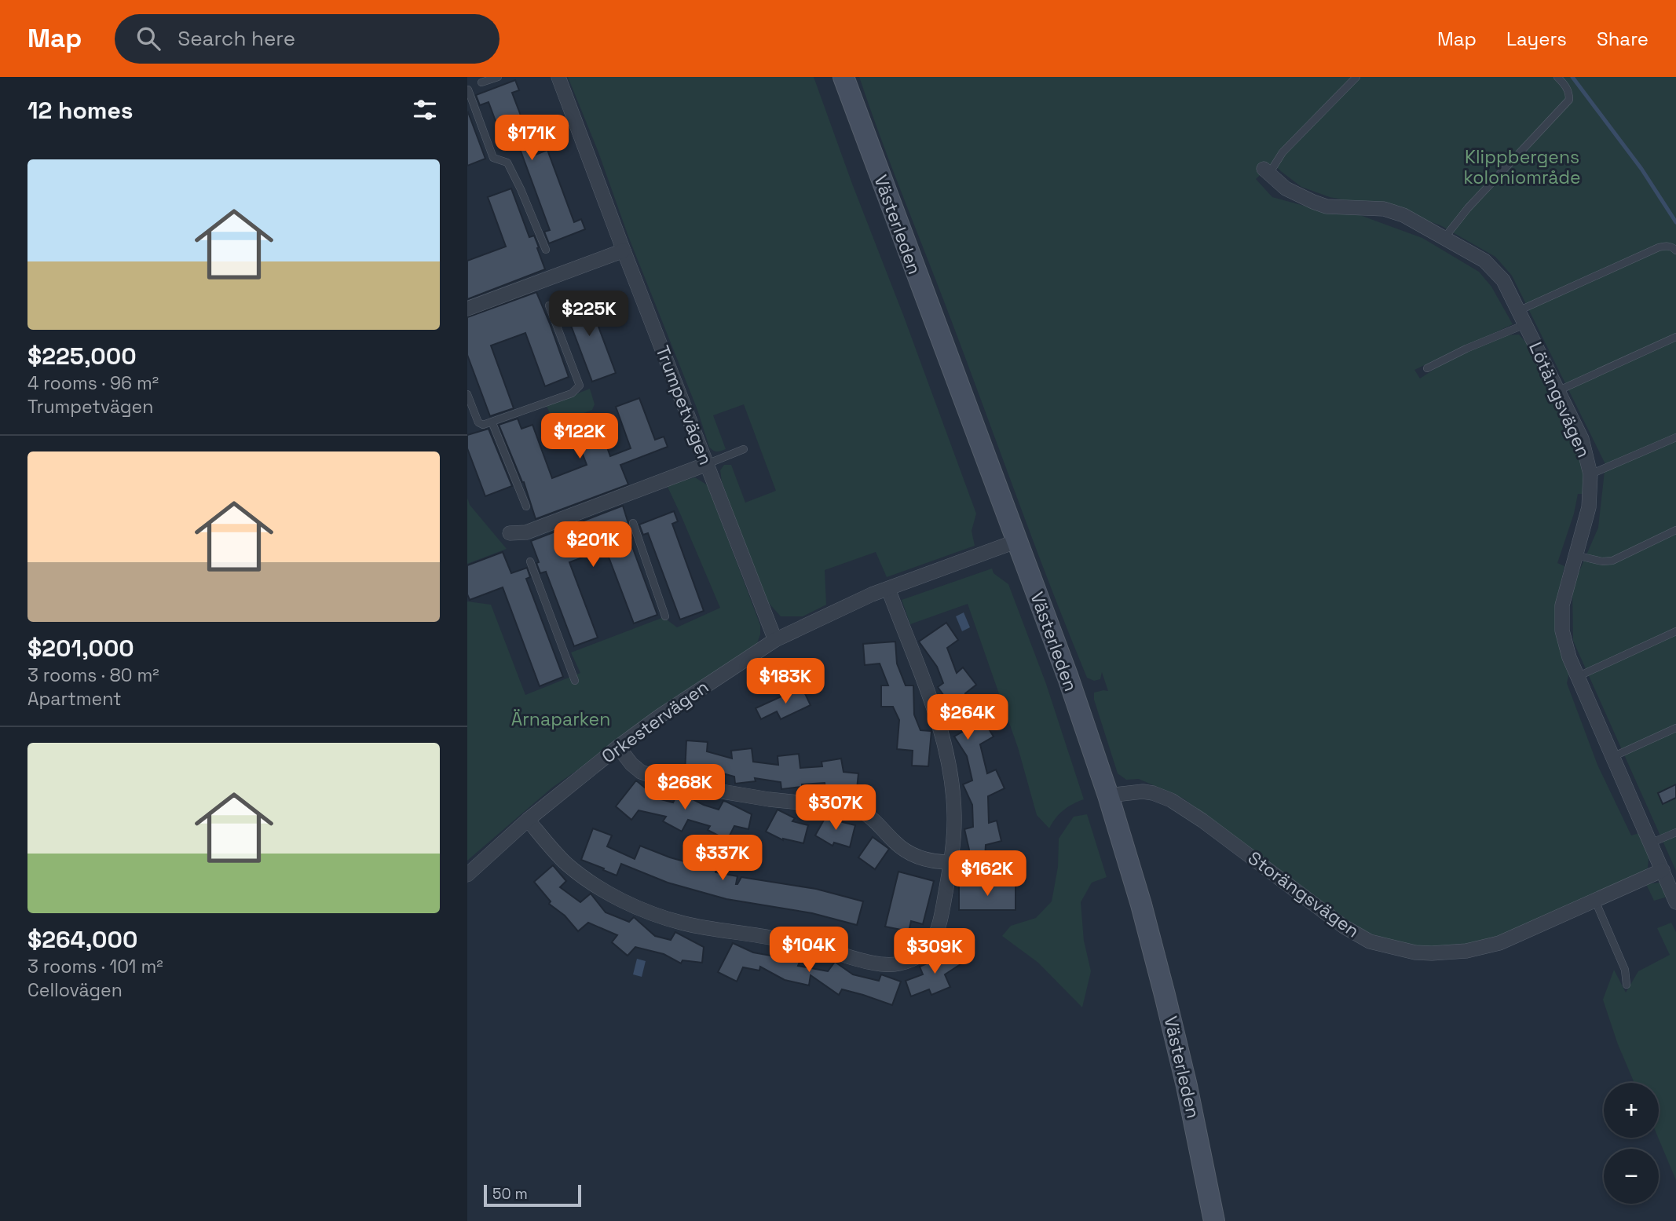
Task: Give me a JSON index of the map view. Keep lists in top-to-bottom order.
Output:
{
  "streets": {
    "main road": ["Västerleden"],
    "street": [
      "Lötängsvägen",
      "Trumpetvägen",
      "Orkestervägen",
      "Storängsvägen"
    ]
  },
  "crossings": [
    ["Västerleden", "Orkestervägen"],
    ["Västerleden", "Storängsvägen"],
    ["Lötängsvägen", "Storängsvägen"],
    ["Trumpetvägen", "Orkestervägen"]
  ],
  "parks": ["Klippbergens koloniområde", "Ärnaparken"],
  "scale_bar": "50 m",
  "page": {
    "header": "Map",
    "search": "Search here",
    "nav": ["Map", "Layers", "Share"],
    "heading": "12 homes",
    "price": [
      "$171K",
      "$225K",
      "$122K",
      "$201K",
      "$183K",
      "$264K",
      "$268K",
      "$307K",
      "$337K",
      "$162K",
      "$104K",
      "$309K"
    ],
    "list": [
      {
        "name": "$225,000",
        "note": "4 rooms · 96 m² · Trumpetvägen"
      },
      {
        "name": "$201,000",
        "note": "3 rooms · 80 m² · Apartment"
      },
      {
        "name": "$264,000",
        "note": "3 rooms · 101 m² · Cellovägen"
      }
    ],
    "map_buttons": ["+", "−"],
    "scale": "50 m"
  }
}
